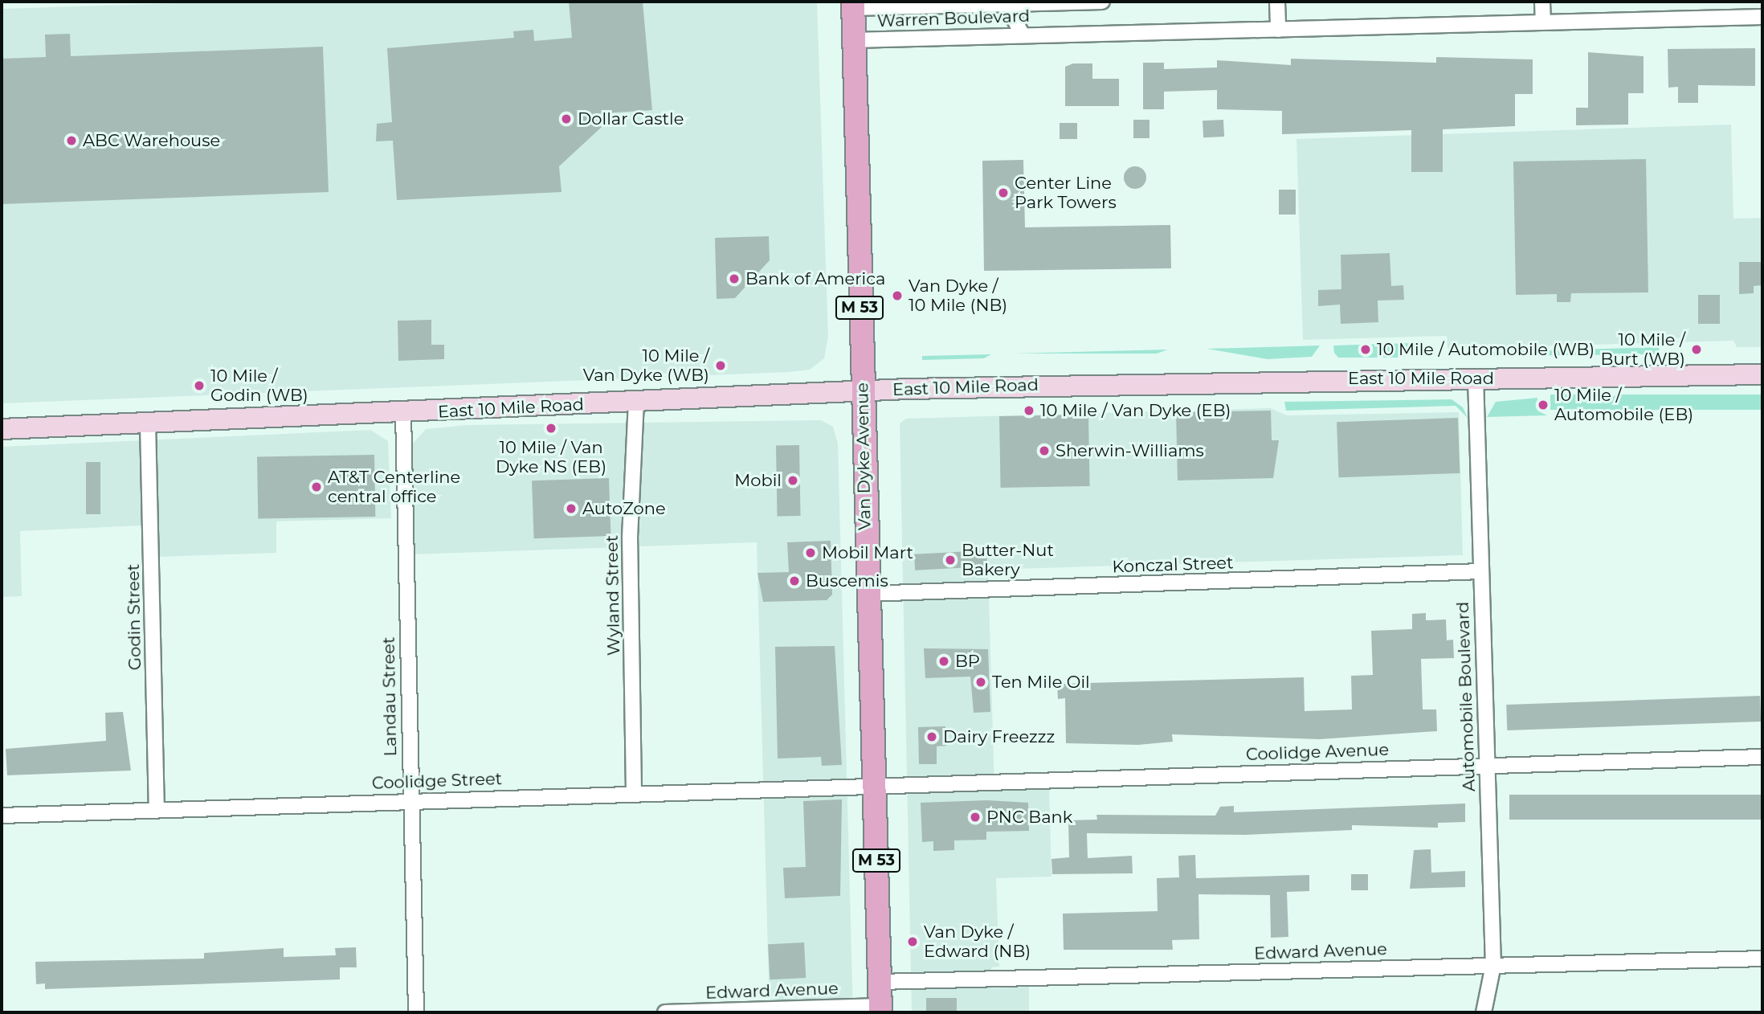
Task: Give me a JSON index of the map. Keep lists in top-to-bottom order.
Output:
{
  "streets": {
    "main road": ["M 53", "East 10 Mile Road", "Van Dyke Avenue"],
    "street": [
      "Warren Boulevard",
      "Konczal Street",
      "Wyland Street",
      "Godin Street",
      "Landau Street",
      "Automobile Boulevard",
      "Coolidge Avenue",
      "Coolidge Street",
      "Edward Avenue"
    ]
  },
  "crossings": [
    ["Warren Boulevard", "Van Dyke Avenue"],
    ["East 10 Mile Road", "Van Dyke Avenue"],
    ["East 10 Mile Road", "Wyland Street"],
    ["East 10 Mile Road", "Godin Street"],
    ["East 10 Mile Road", "Landau Street"],
    ["East 10 Mile Road", "Automobile Boulevard"],
    ["Van Dyke Avenue", "Konczal Street"],
    ["Van Dyke Avenue", "Coolidge Avenue"],
    ["Van Dyke Avenue", "Coolidge Street"],
    ["Van Dyke Avenue", "Edward Avenue"],
    ["Konczal Street", "Automobile Boulevard"],
    ["Wyland Street", "Coolidge Street"],
    ["Godin Street", "Coolidge Street"],
    ["Landau Street", "Coolidge Street"],
    ["Automobile Boulevard", "Coolidge Avenue"],
    ["Automobile Boulevard", "Edward Avenue"],
    ["Coolidge Avenue", "Coolidge Street"]
  ],
  "places": [
    "Dollar Castle",
    "ABC Warehouse",
    "Center Line Park Towers",
    "Bank of America",
    "Van Dyke / 10 Mile (NB)",
    "10 Mile / Automobile (WB)",
    "10 Mile / Burt (WB)",
    "10 Mile / Van Dyke (WB)",
    "10 Mile / Godin (WB)",
    "10 Mile / Automobile (EB)",
    "10 Mile / Van Dyke (EB)",
    "10 Mile / Van Dyke NS (EB)",
    "Sherwin-Williams",
    "Mobil",
    "AT&T Centerline central office",
    "AutoZone",
    "Mobil Mart",
    "Butter-Nut Bakery",
    "Buscemis",
    "BP",
    "Ten Mile Oil",
    "Dairy Freezzz",
    "PNC Bank",
    "Van Dyke / Edward (NB)"
  ]
}
